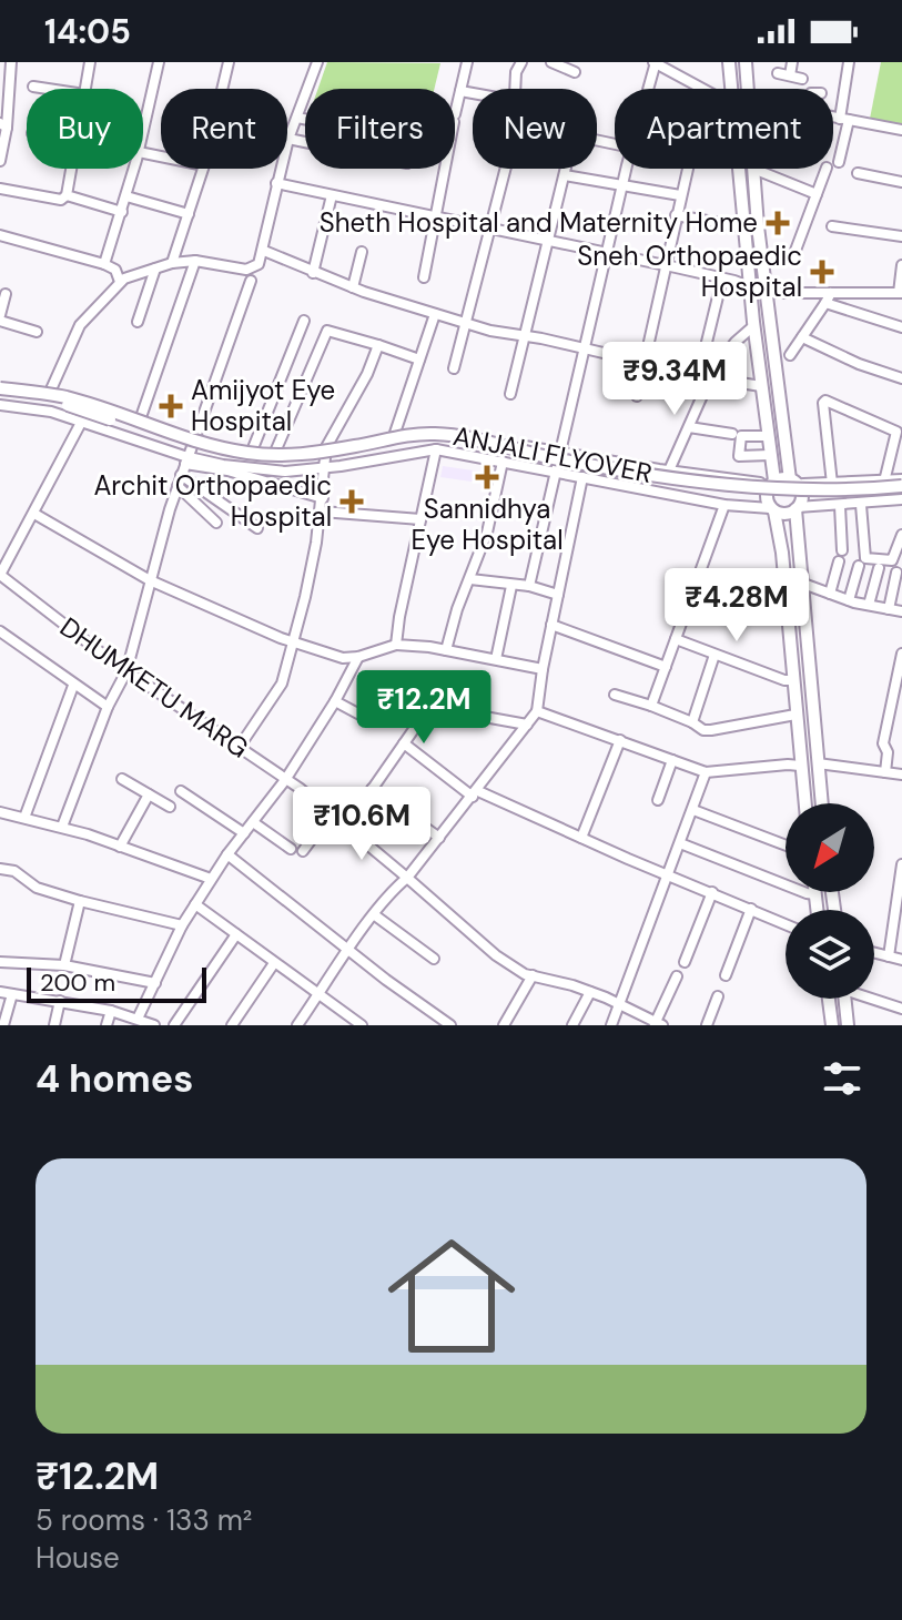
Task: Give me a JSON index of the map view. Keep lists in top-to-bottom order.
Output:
{
  "streets": {
    "main road": ["ANJALI FLYOVER"],
    "street": ["DHUMKETU MARG"]
  },
  "places": {
    "health": [
      "Sheth Hospital and Maternity Home",
      "Sneh Orthopaedic Hospital",
      "Amijyot Eye Hospital",
      "Sannidhya Eye Hospital",
      "Archit Orthopaedic Hospital"
    ]
  },
  "scale_bar": "200 m",
  "north": "bottom left",
  "page": {
    "status": "14:05",
    "chip": [
      "Buy",
      "Rent",
      "Filters",
      "New",
      "Apartment"
    ],
    "price": [
      "₹9.34M",
      "₹4.28M",
      "₹12.2M",
      "₹10.6M"
    ],
    "scale": "200 m",
    "heading": "4 homes",
    "list": [
      {
        "name": "₹12.2M",
        "note": "5 rooms · 133 m² · House"
      }
    ]
  }
}
